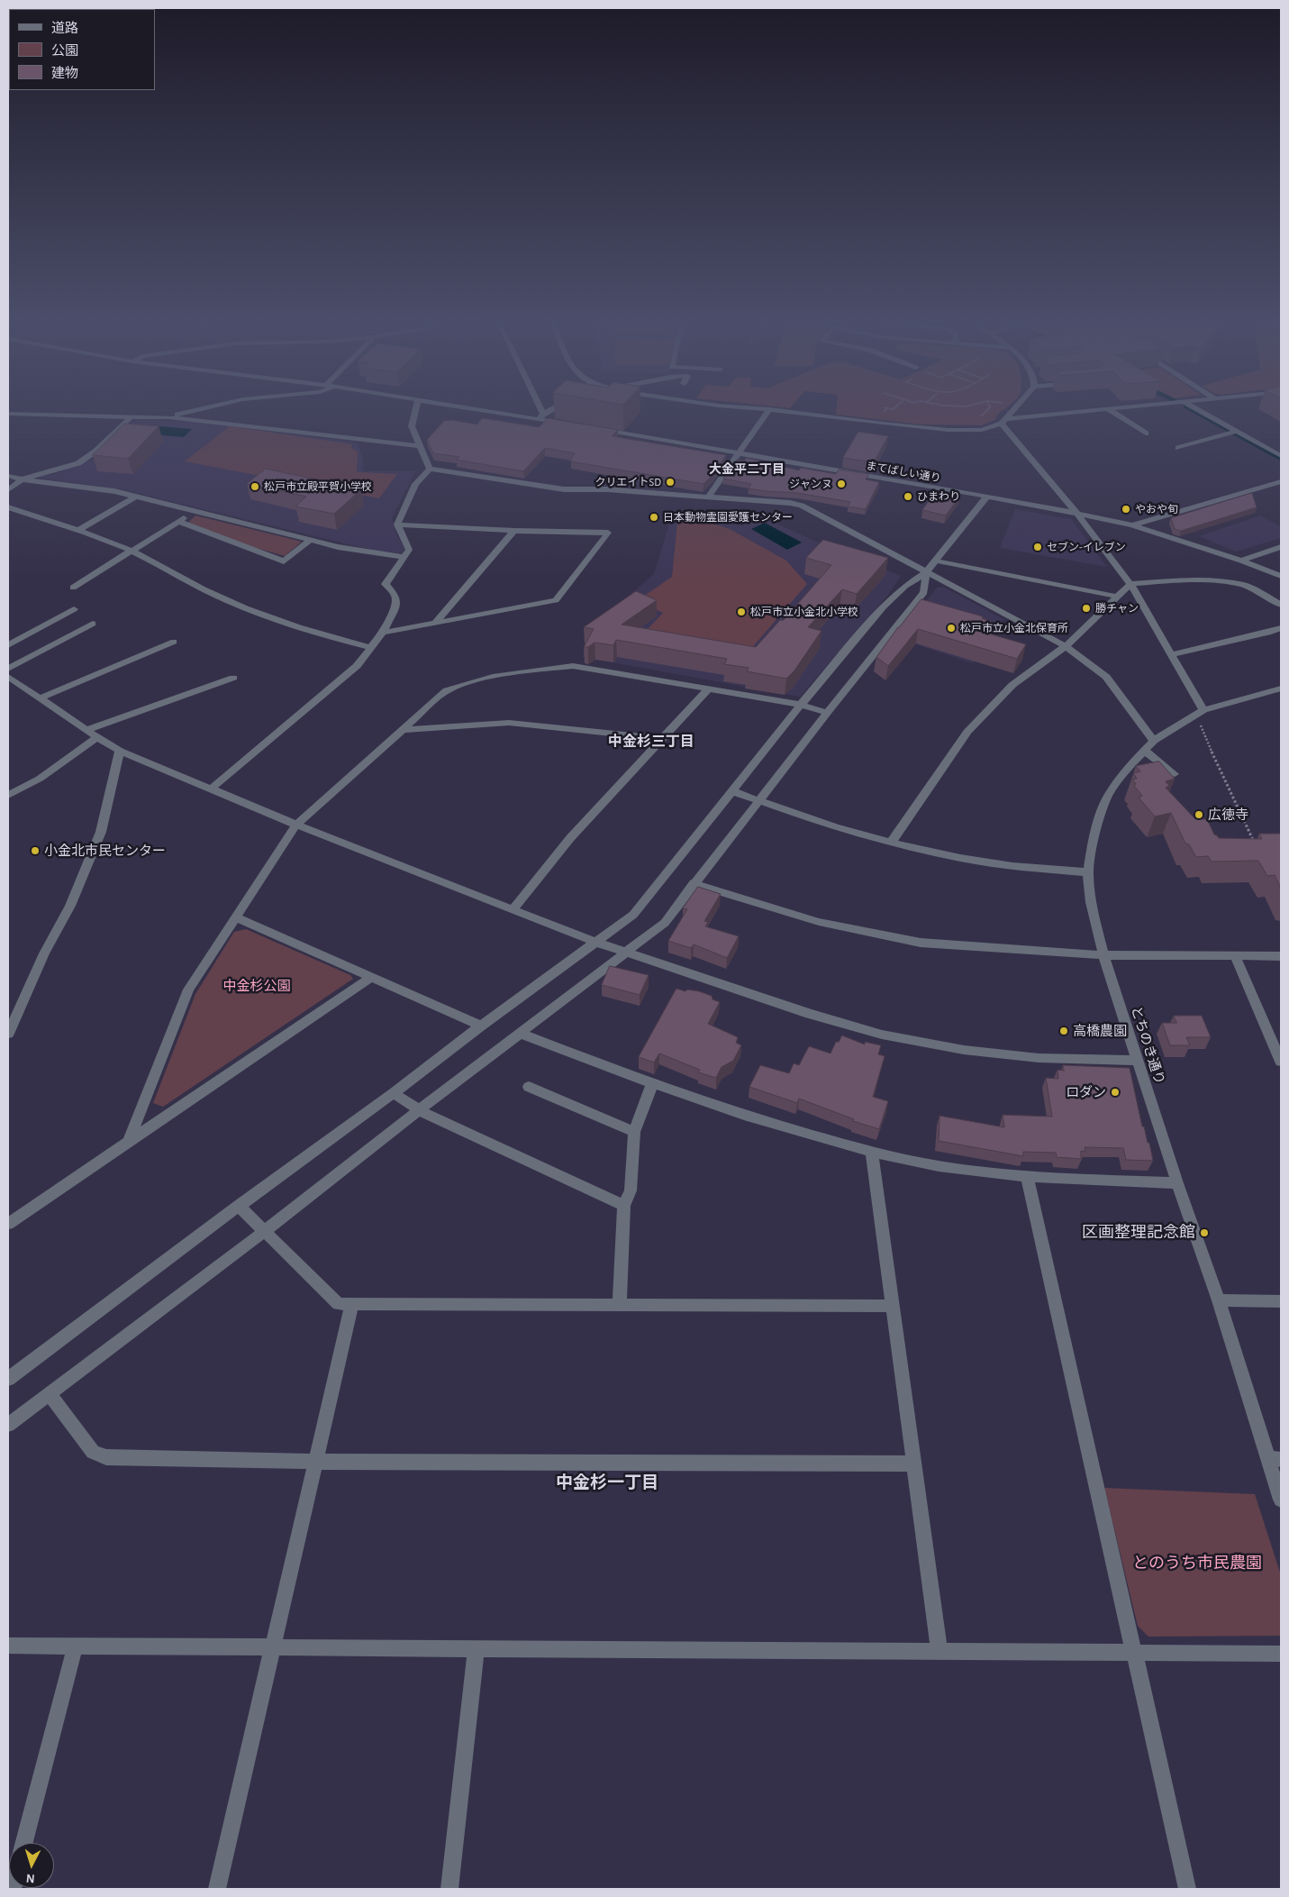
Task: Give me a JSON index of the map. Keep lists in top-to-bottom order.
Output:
{
  "streets": {
    "street": ["まてばしい通り", "とちのき通り"]
  },
  "districts": ["大金平二丁目", "中金杉三丁目", "中金杉一丁目"],
  "parks": ["中金杉公園", "とのうち市民農園"],
  "places": [
    "クリエイトSD",
    "ジャンヌ",
    "松戸市立殿平賀小学校",
    "ひまわり",
    "やおや旬",
    "日本動物霊園愛護センター",
    "セブン-イレブン",
    "勝チャン",
    "松戸市立小金北小学校",
    "松戸市立小金北保育所",
    "広徳寺",
    "小金北市民センター",
    "高橋農園",
    "ロダン",
    "区画整理記念館"
  ],
  "legend": ["道路", "公園", "建物"],
  "north": "bottom"
}
